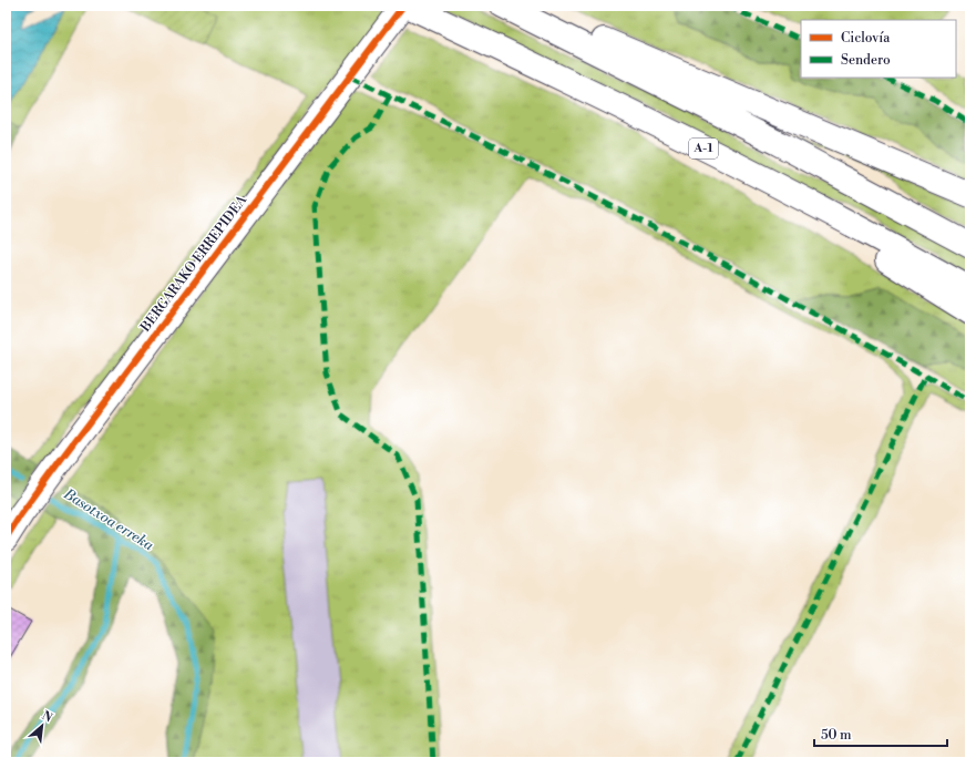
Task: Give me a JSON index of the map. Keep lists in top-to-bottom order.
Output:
{
  "streets": {
    "main road": ["A-1", "BERGARAKO ERREPIDEA"]
  },
  "water": ["Basotxoa erreka"],
  "legend": ["Ciclovía", "Sendero"],
  "scale_bar": "50 m",
  "north": "top right"
}
